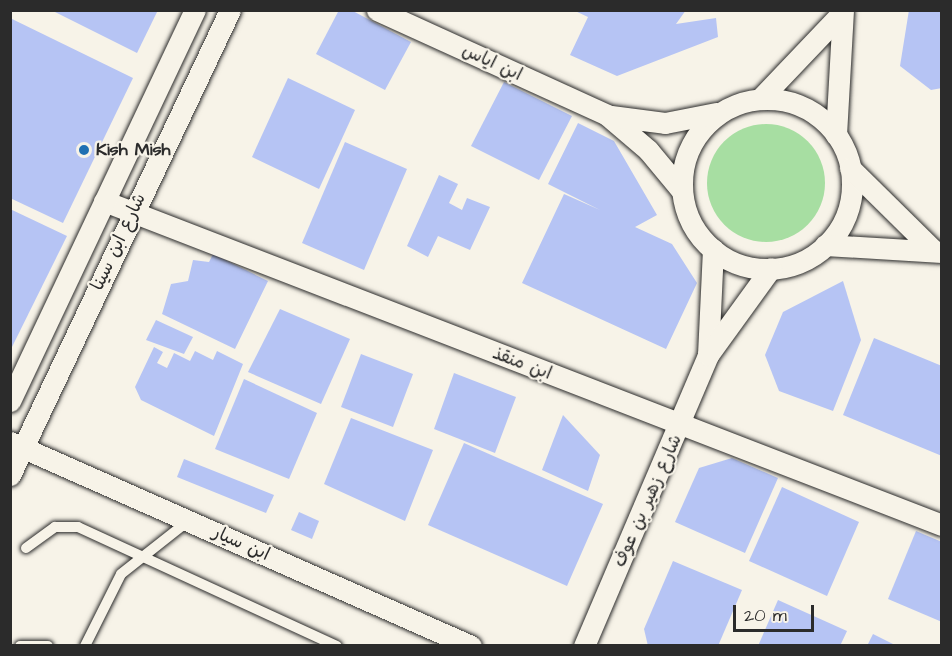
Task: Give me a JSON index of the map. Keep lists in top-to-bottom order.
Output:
{
  "streets": {
    "street": [
      "ابن اياس",
      "شارع ابن سينا",
      "ابن منقذ",
      "شارع زهير بن عوف",
      "ابن سيار"
    ]
  },
  "crossings": [
    ["ابن اياس", "شارع زهير بن عوف"],
    ["شارع ابن سينا", "ابن منقذ"],
    ["شارع ابن سينا", "ابن سيار"],
    ["ابن منقذ", "شارع زهير بن عوف"]
  ],
  "places": ["Kish Mish"],
  "scale_bar": "20 m"
}
